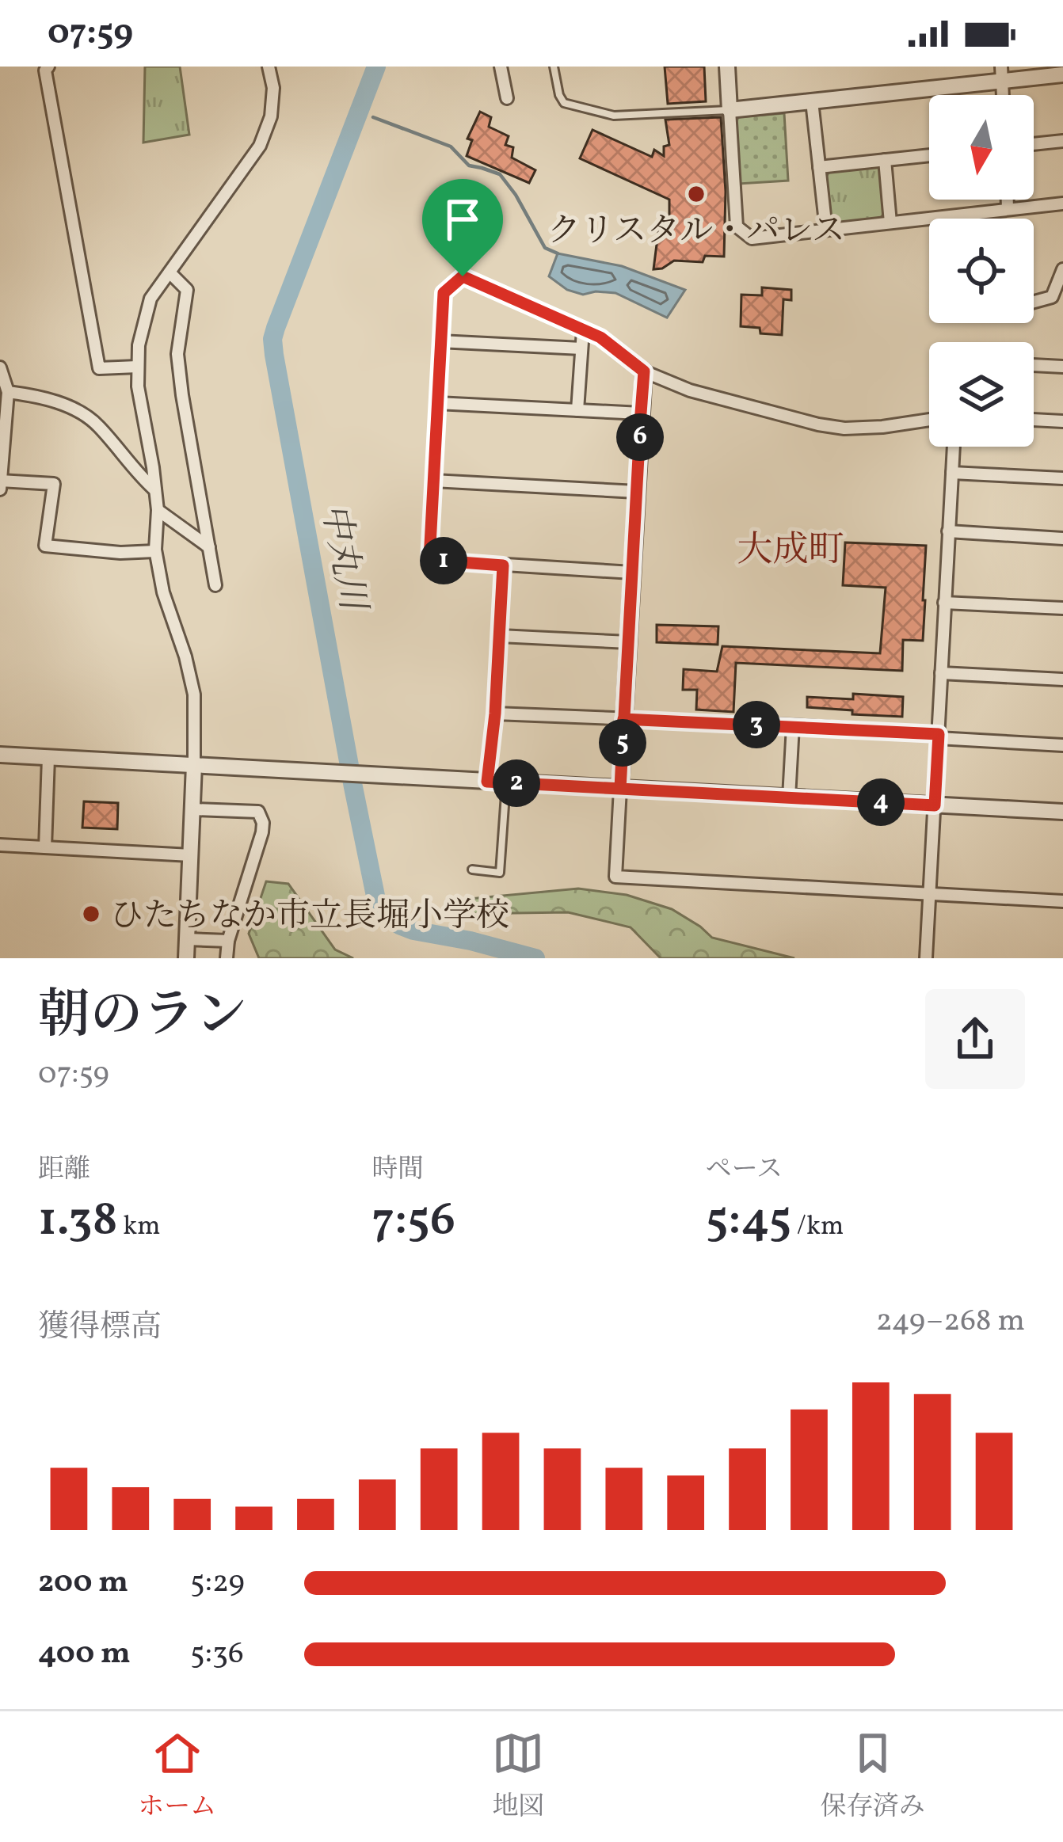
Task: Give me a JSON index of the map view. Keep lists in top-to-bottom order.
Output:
{
  "districts": ["大成町"],
  "water": ["中丸川"],
  "places": ["クリスタル・パレス", "ひたちなか市立長堀小学校"],
  "north": "bottom",
  "page": {
    "status": "07:59",
    "pins": [
      "6",
      "1",
      "3",
      "5",
      "2",
      "4"
    ],
    "heading": ["朝のラン", "07:59"],
    "stats": [
      ["距離", "1.38 km"],
      ["時間", "7:56"],
      ["ペース", "5:45 /km"]
    ],
    "chart": ["獲得標高", "249–268 m"],
    "list": [
      {
        "name": "200 m",
        "note": "5:29"
      },
      {
        "name": "400 m",
        "note": "5:36"
      }
    ],
    "tabs": ["ホーム", "地図", "保存済み"]
  }
}
